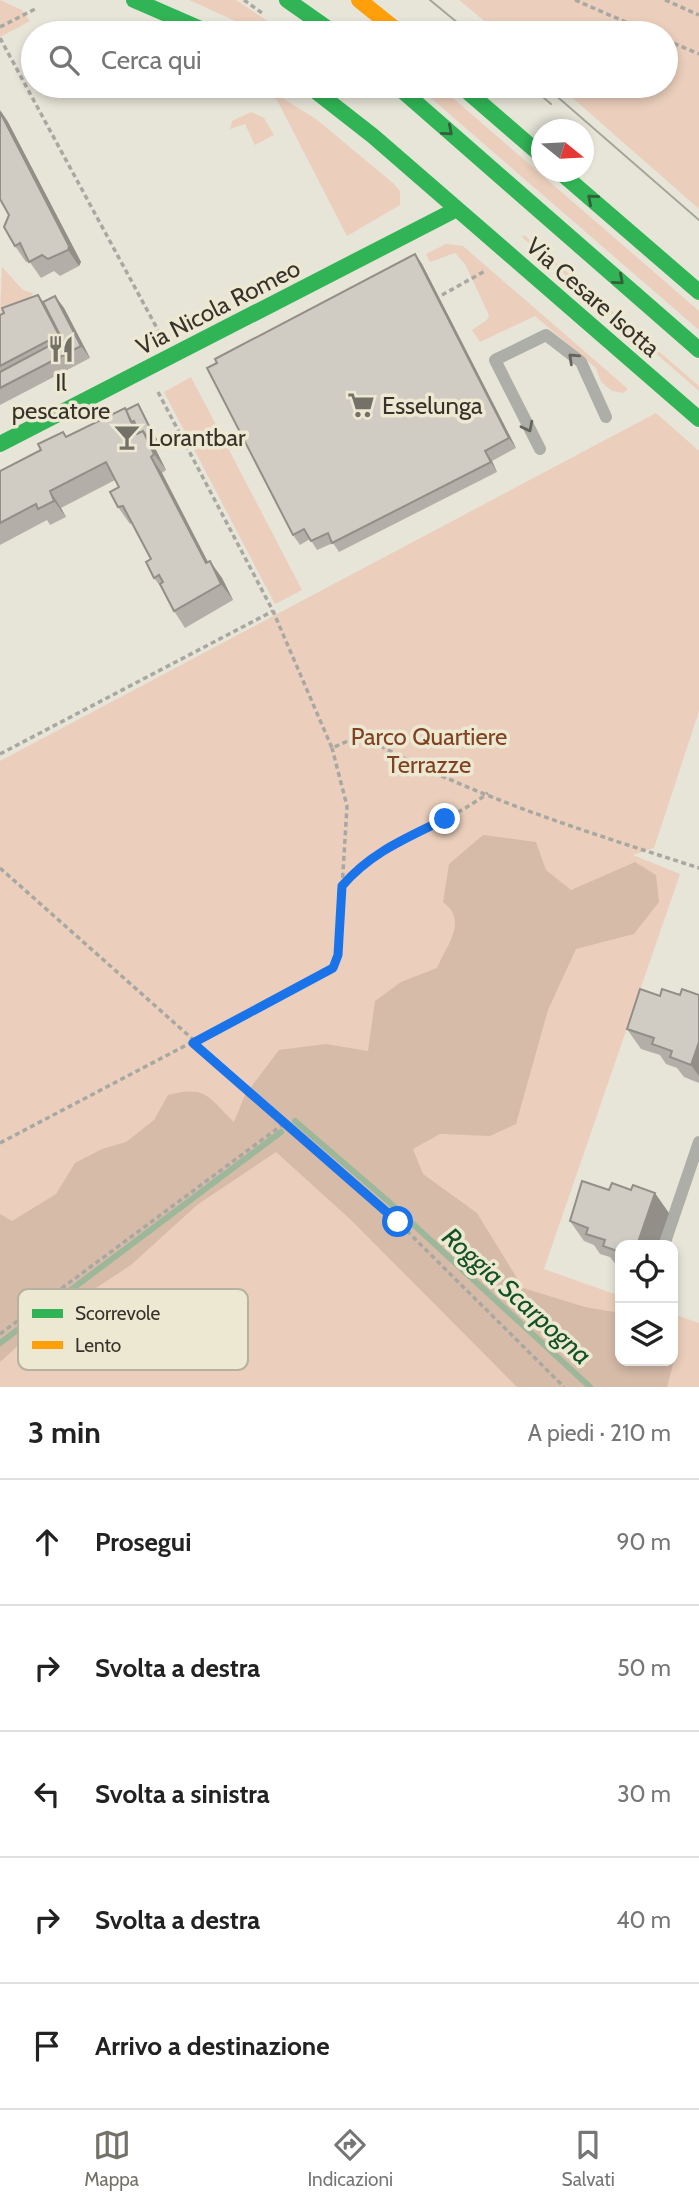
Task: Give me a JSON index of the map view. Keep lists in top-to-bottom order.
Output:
{
  "streets": {
    "street": ["Via Cesare Isotta", "Via Nicola Romeo"]
  },
  "crossings": [
    ["Via Cesare Isotta", "Via Nicola Romeo"]
  ],
  "water": ["Roggia Scarpogna"],
  "parks": ["Parco Quartiere Terrazze"],
  "places": {
    "restaurant": ["Il pescatore"],
    "supermarket": ["Esselunga"],
    "bar": ["Lorantbar"]
  },
  "legend": ["Scorrevole", "Lento"],
  "north": "right",
  "page": {
    "search": "Cerca qui",
    "heading": ["3 min", "A piedi · 210 m"],
    "list": [
      ["Prosegui", "90 m"],
      ["Svolta a destra", "50 m"],
      ["Svolta a sinistra", "30 m"],
      ["Svolta a destra", "40 m"],
      "Arrivo a destinazione"
    ],
    "nav": ["Mappa", "Indicazioni", "Salvati"]
  }
}
